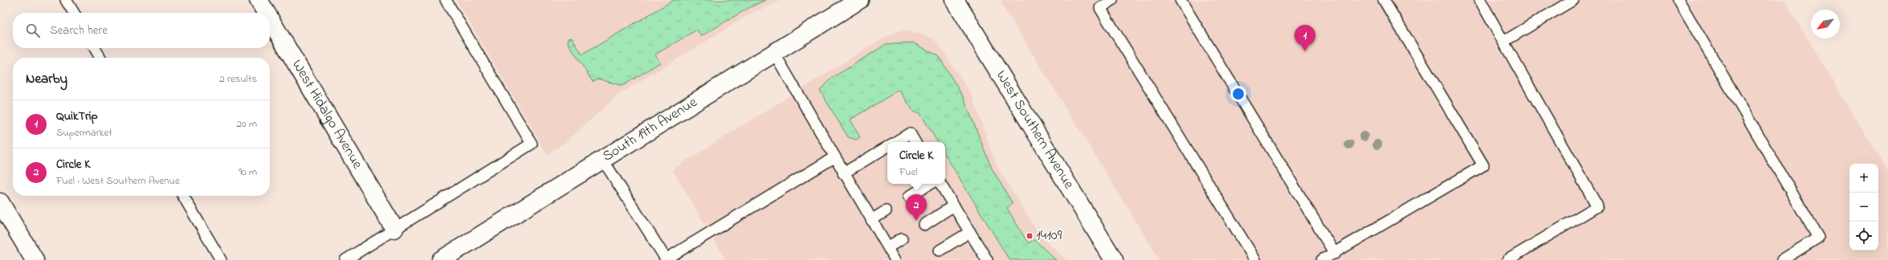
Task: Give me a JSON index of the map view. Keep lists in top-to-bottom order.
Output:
{
  "streets": {
    "main road": ["West Hidalgo Avenue", "South 19th Avenue", "West Southern Avenue"]
  },
  "places": {
    "transit": ["14109"]
  },
  "north": "bottom left",
  "page": {
    "search": "Search here",
    "pins": ["1", "2"],
    "heading": ["Nearby", "2 results"],
    "list": [
      {
        "mark": "1",
        "name": "QuikTrip",
        "note": "Supermarket",
        "value": "20 m"
      },
      {
        "mark": "2",
        "name": "Circle K",
        "note": "Fuel · West Southern Avenue",
        "value": "90 m"
      }
    ],
    "popup": ["Circle K", "Fuel"],
    "map_buttons": ["+", "−"]
  }
}
